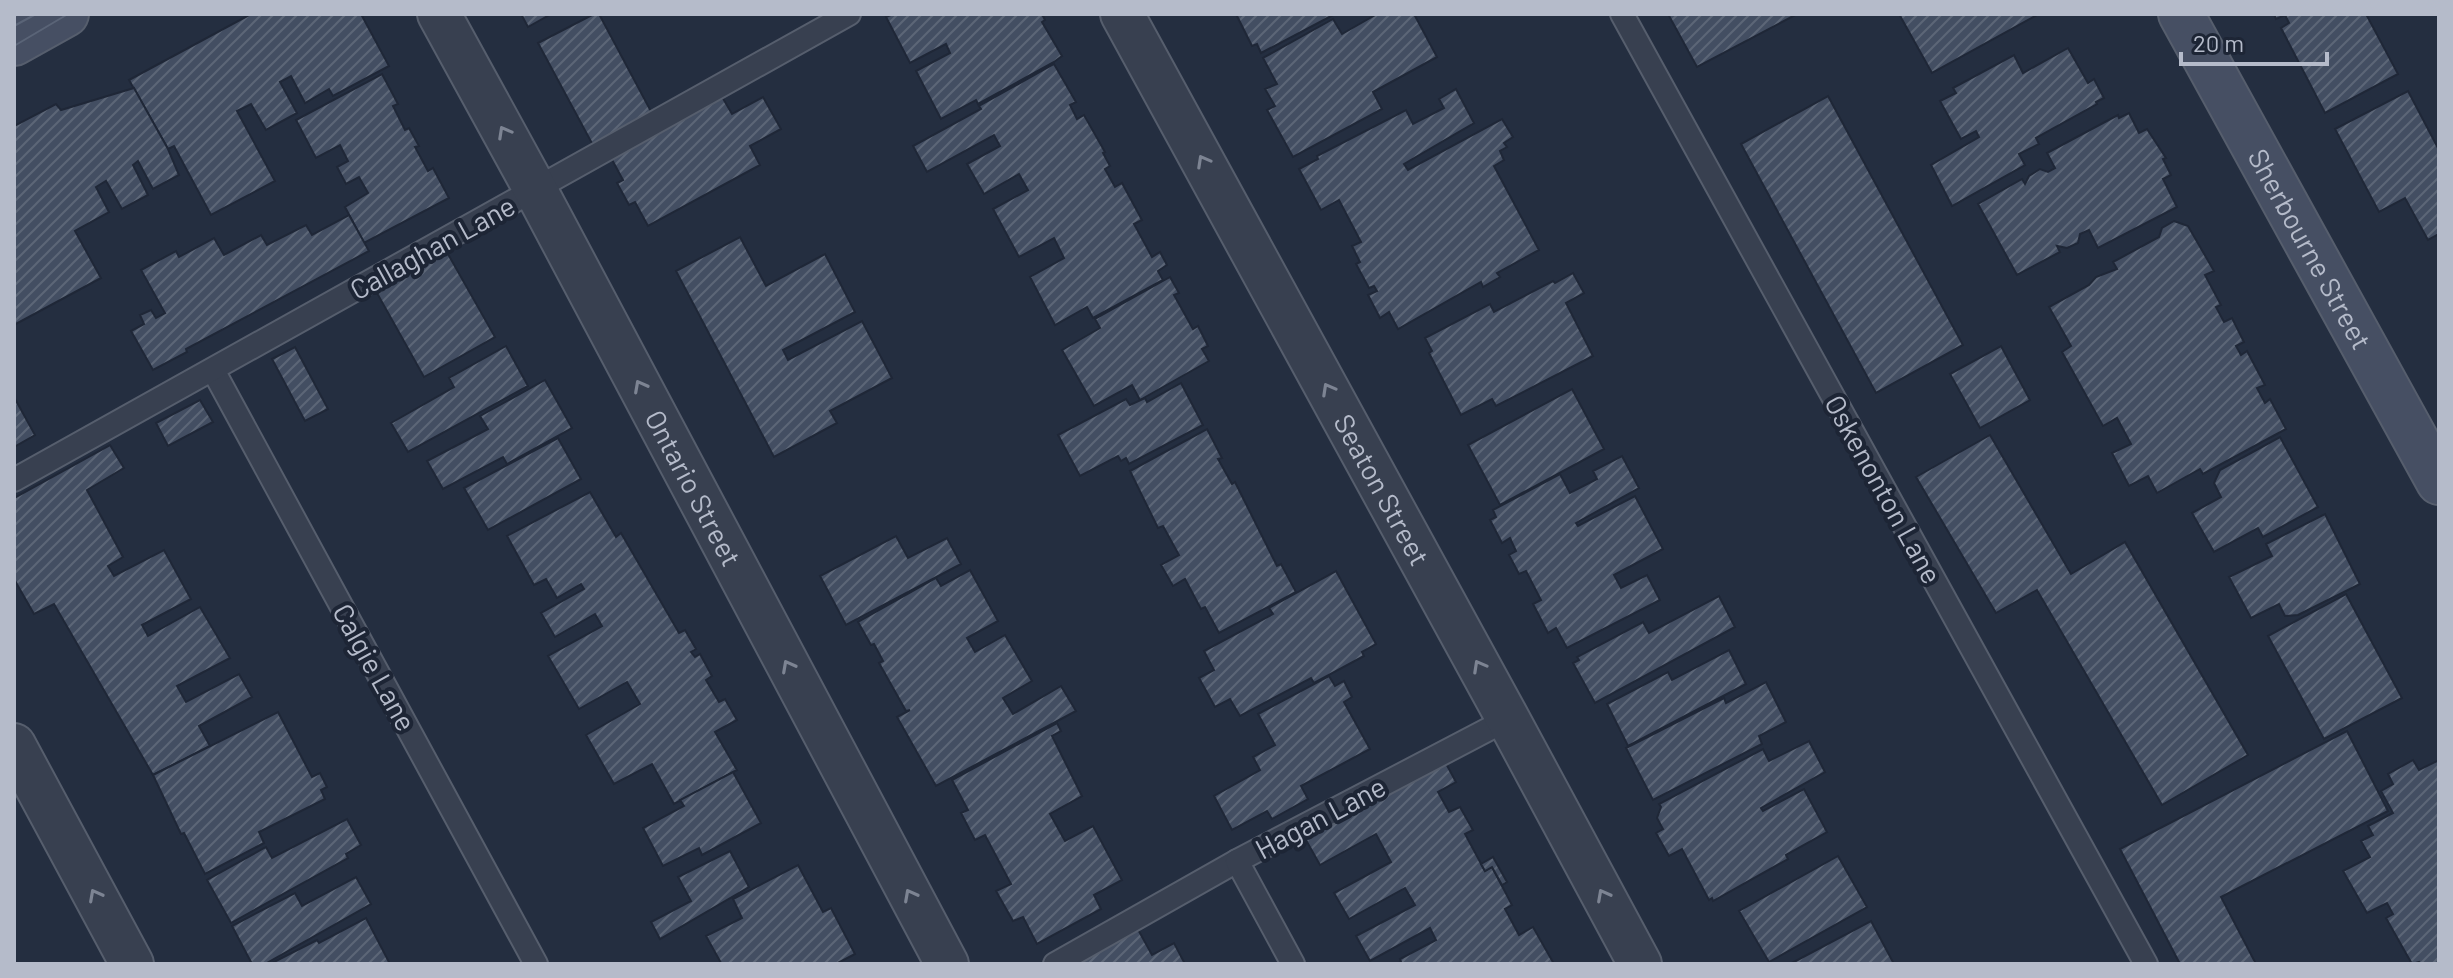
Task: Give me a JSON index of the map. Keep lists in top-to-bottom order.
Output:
{
  "streets": {
    "street": ["Sherbourne Street", "Ontario Street", "Seaton Street"],
    "lane": [
      "Callaghan Lane",
      "Oskenonton Lane",
      "Calgie Lane",
      "Hagan Lane"
    ]
  },
  "crossings": [
    ["Callaghan Lane", "Ontario Street"],
    ["Callaghan Lane", "Calgie Lane"],
    ["Seaton Street", "Hagan Lane"]
  ],
  "one_way": ["Ontario Street", "Seaton Street"],
  "scale_bar": "20 m"
}
